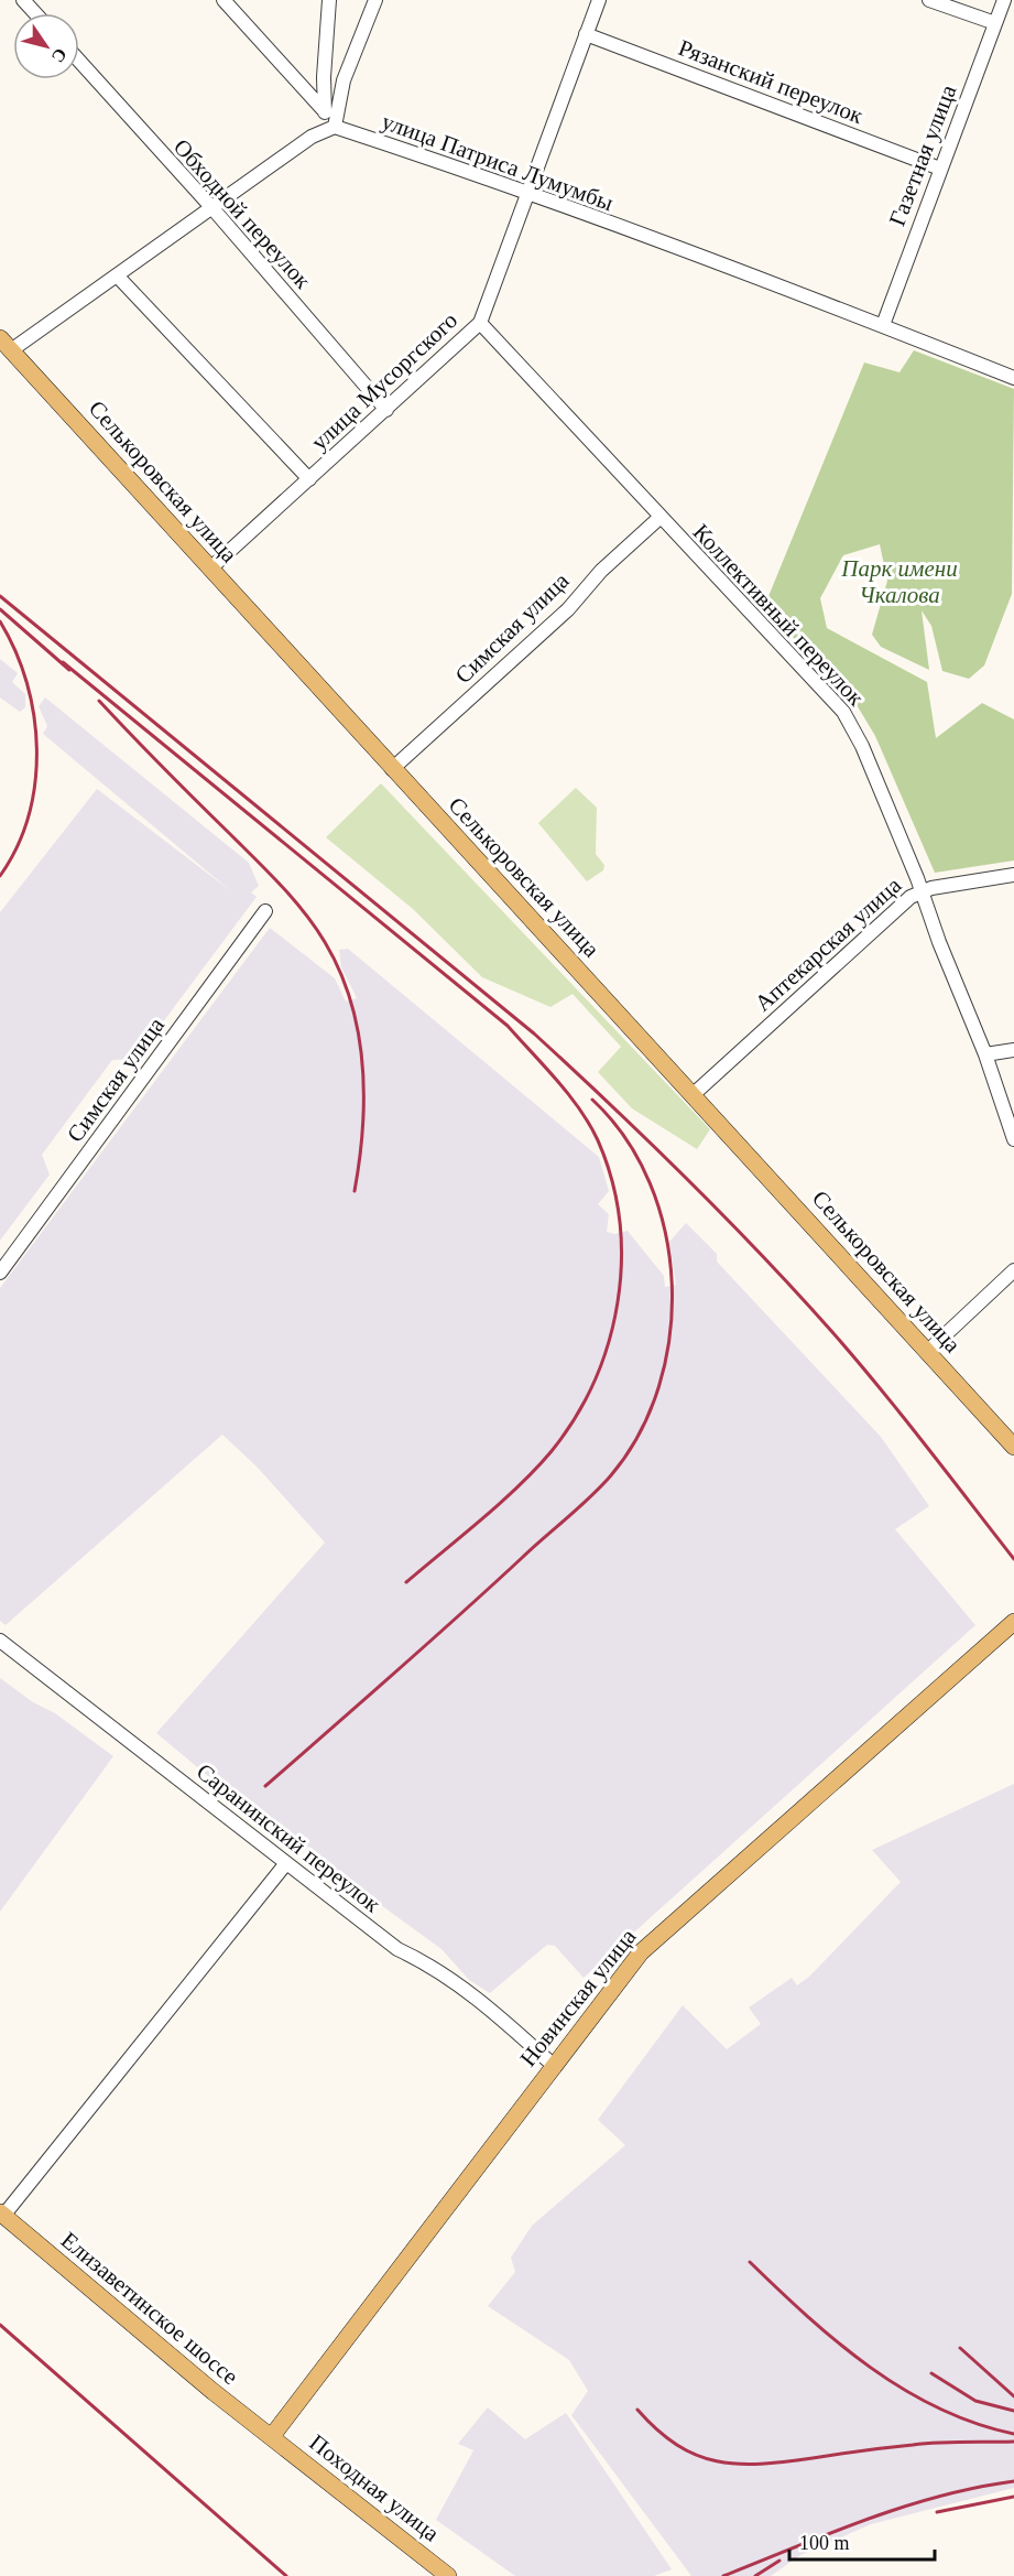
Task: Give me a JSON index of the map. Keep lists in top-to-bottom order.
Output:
{
  "streets": {
    "main road": [
      "Селькоровская улица",
      "Новинская улица",
      "Елизаветинское шоссе",
      "Походная улица"
    ],
    "street": [
      "Рязанский переулок",
      "Газетная улица",
      "улица Патриса Лумумбы",
      "Обходной переулок",
      "улица Мусоргского",
      "Коллективный переулок",
      "Симская улица",
      "Аптекарская улица",
      "Саранинский переулок"
    ]
  },
  "crossings": [
    ["Рязанский переулок", "Газетная улица"],
    ["Рязанский переулок", "улица Мусоргского"],
    ["Газетная улица", "улица Патриса Лумумбы"],
    ["улица Патриса Лумумбы", "улица Мусоргского"],
    ["Обходной переулок", "улица Мусоргского"],
    ["улица Мусоргского", "Селькоровская улица"],
    ["улица Мусоргского", "Коллективный переулок"],
    ["Селькоровская улица", "Симская улица"],
    ["Селькоровская улица", "Аптекарская улица"],
    ["Коллективный переулок", "Симская улица"],
    ["Коллективный переулок", "Аптекарская улица"],
    ["Саранинский переулок", "Новинская улица"],
    ["Новинская улица", "Елизаветинское шоссе"],
    ["Новинская улица", "Походная улица"],
    ["Елизаветинское шоссе", "Походная улица"]
  ],
  "parks": ["Парк имени Чкалова"],
  "scale_bar": "100 m",
  "north": "bottom right"
}
